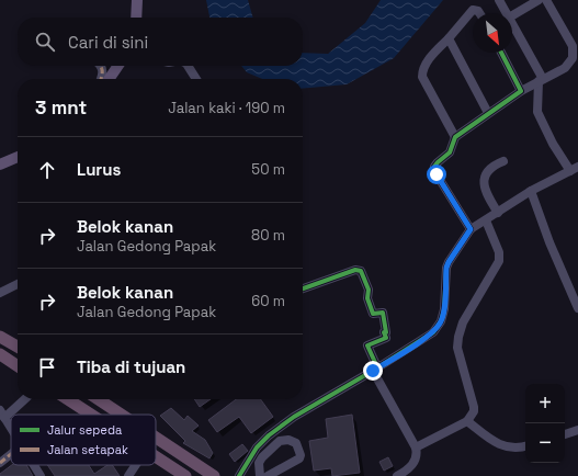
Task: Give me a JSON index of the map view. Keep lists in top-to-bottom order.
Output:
{
  "legend": ["Jalur sepeda", "Jalan setapak"],
  "north": "bottom right",
  "page": {
    "search": "Cari di sini",
    "heading": ["3 mnt", "Jalan kaki · 190 m"],
    "list": [
      ["Lurus", "50 m"],
      ["Belok kanan", "Jalan Gedong Papak", "80 m"],
      ["Belok kanan", "Jalan Gedong Papak", "60 m"],
      "Tiba di tujuan"
    ],
    "map_buttons": ["+", "−"]
  }
}
